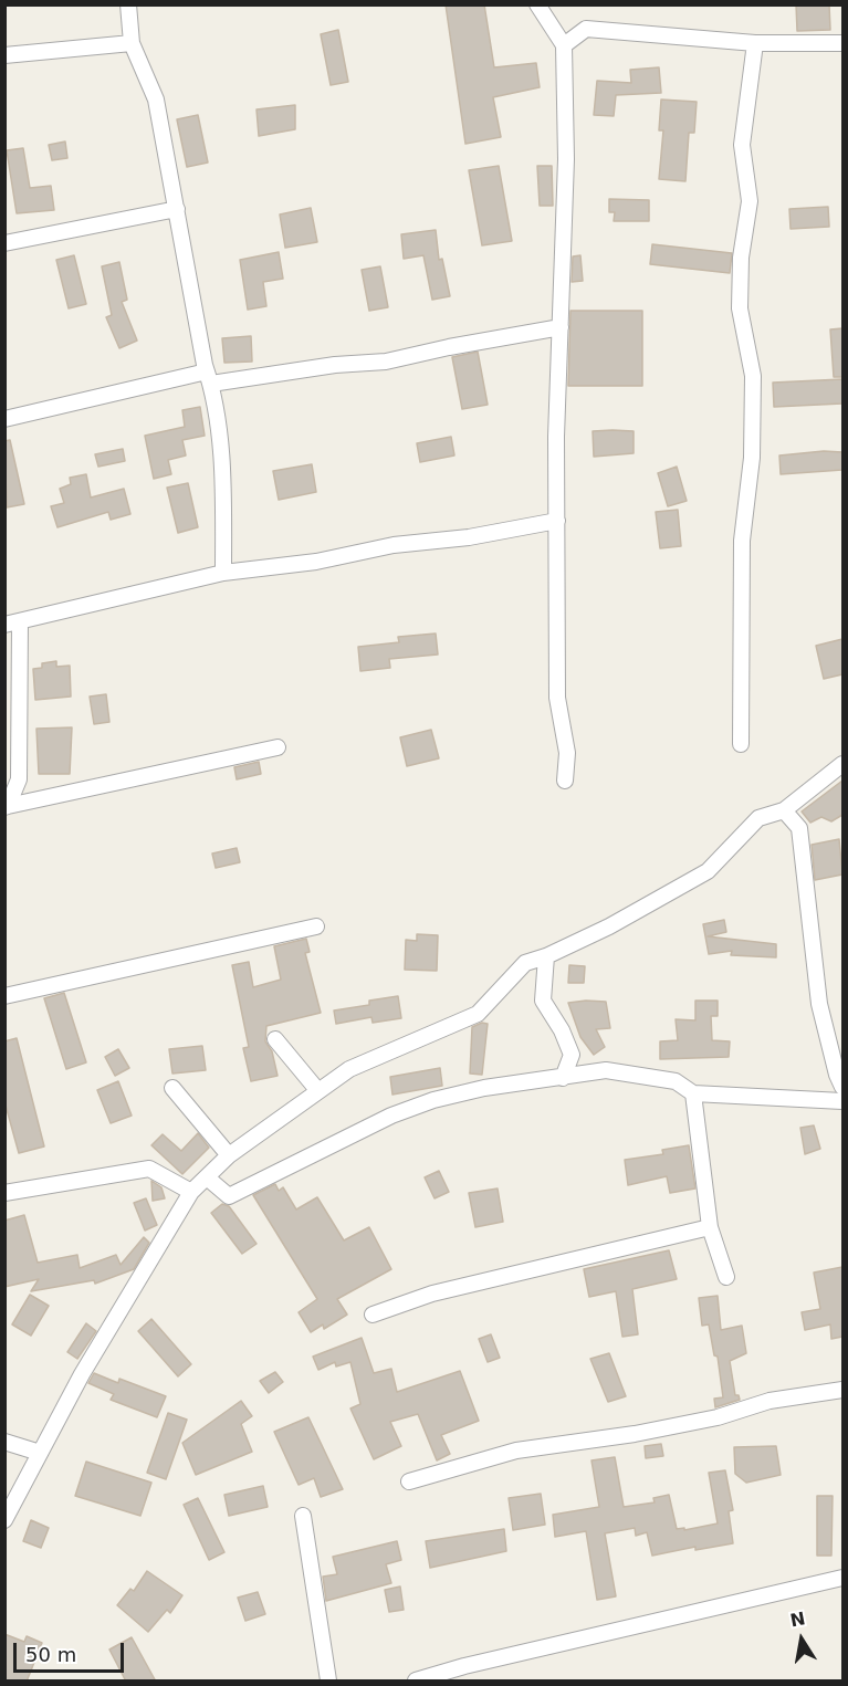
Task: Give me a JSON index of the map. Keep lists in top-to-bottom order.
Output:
{
  "scale_bar": "50 m",
  "north": "top"
}
